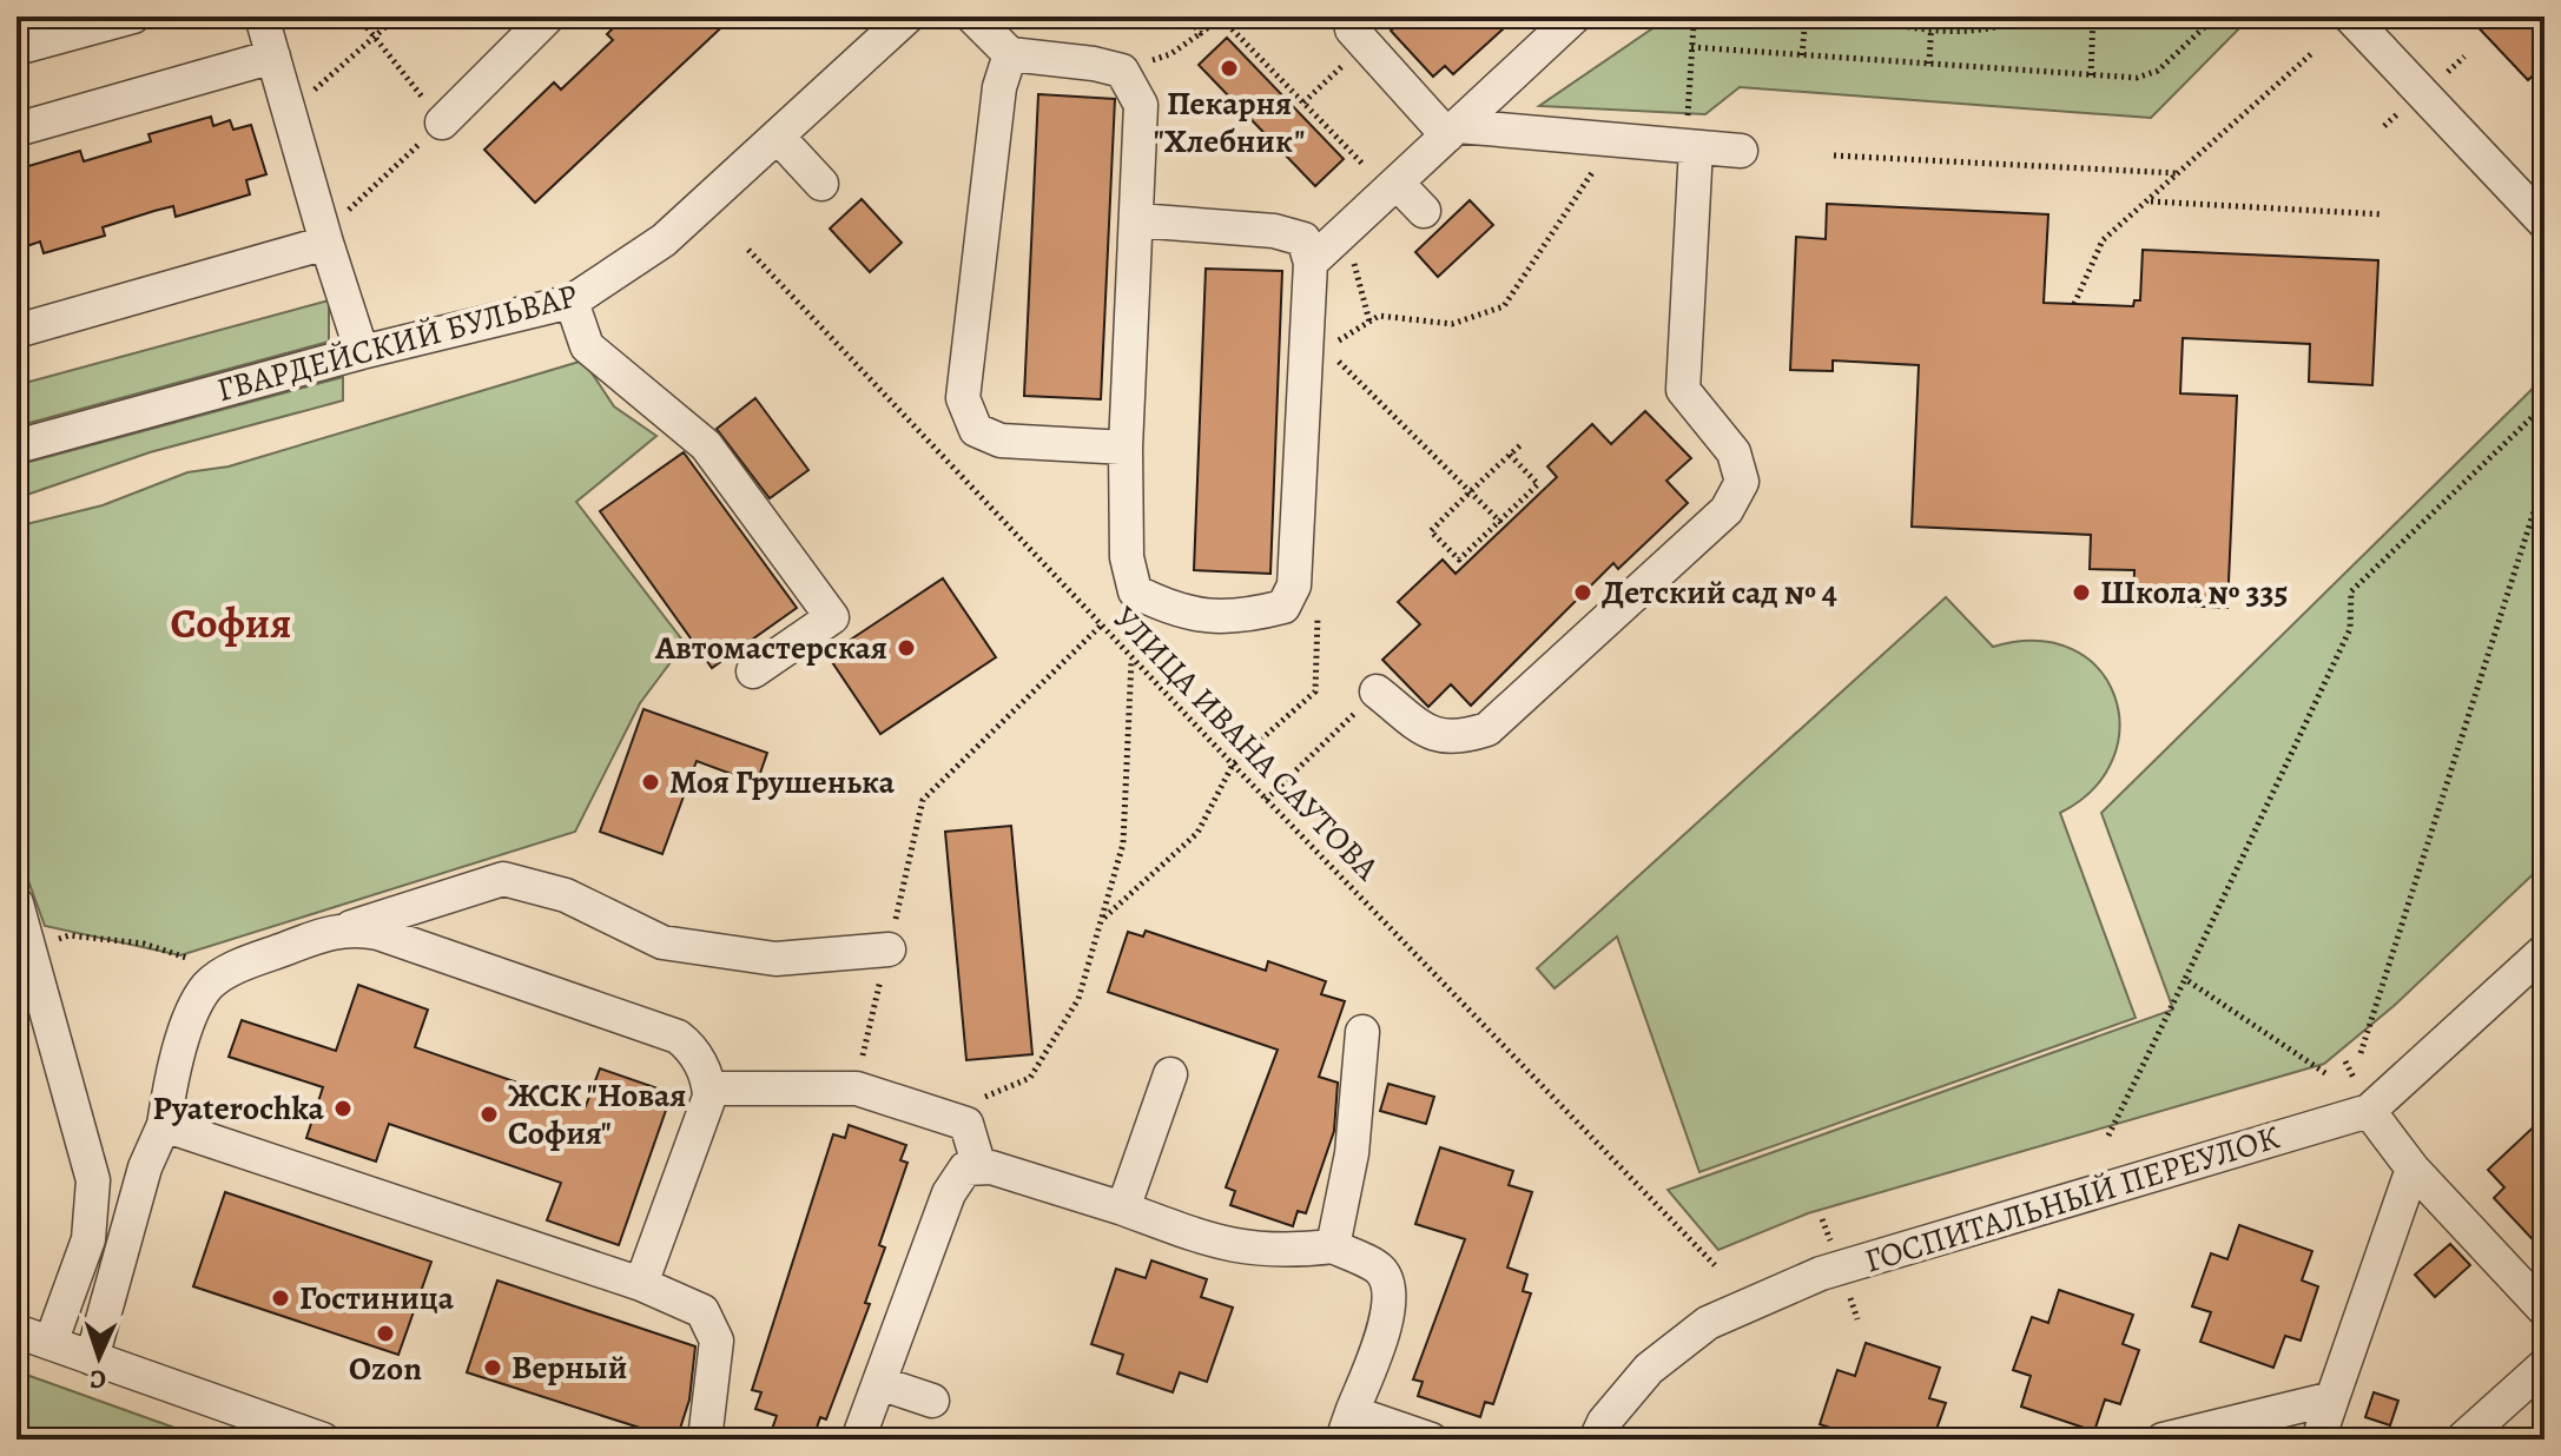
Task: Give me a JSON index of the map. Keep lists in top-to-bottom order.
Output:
{
  "streets": {
    "street": ["ГВАРДЕЙСКИЙ БУЛЬВАР", "ГОСПИТАЛЬНЫЙ ПЕРЕУЛОК"],
    "path": ["УЛИЦА ИВАНА САУТОВА"]
  },
  "districts": ["София"],
  "places": [
    "Пекарня \"Хлебник\"",
    "Детский сад № 4",
    "Школа № 335",
    "Автомастерская",
    "Моя Грушенька",
    "Pyaterochka",
    "ЖСК \"Новая София\"",
    "Гостиница",
    "Ozon",
    "Верный"
  ],
  "north": "bottom"
}
